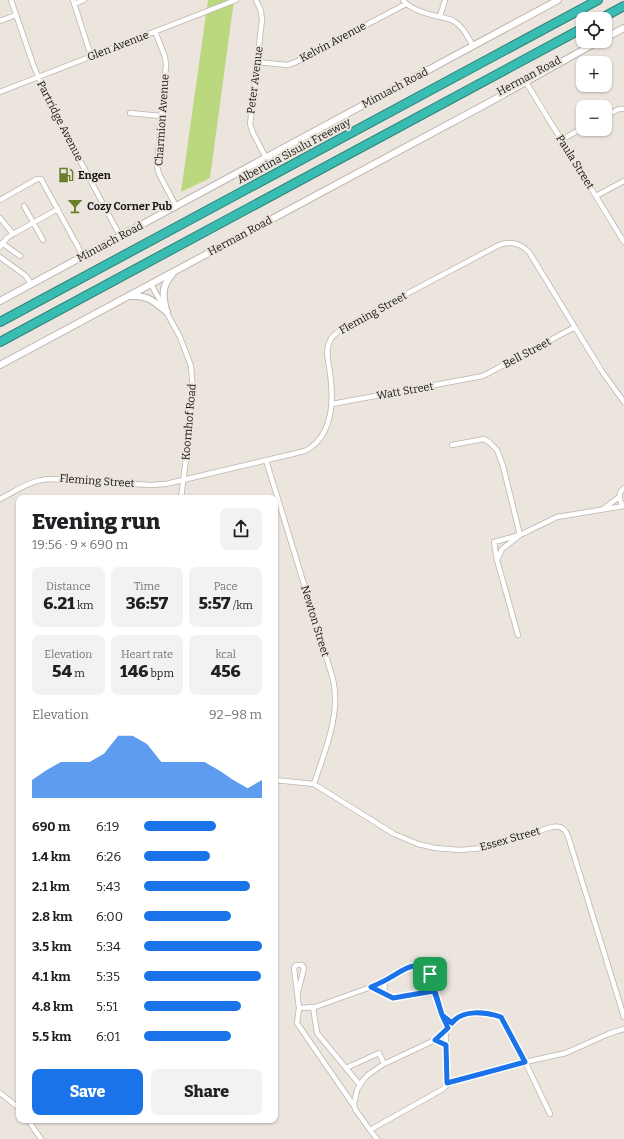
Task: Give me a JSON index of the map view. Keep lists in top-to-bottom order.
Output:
{
  "streets": {
    "highway": ["Albertina Sisulu Freeway"],
    "main road": ["Herman Road", "Minuach Road"],
    "street": [
      "Kelvin Avenue",
      "Glen Avenue",
      "Peter Avenue",
      "Charmion Avenue",
      "Partridge Avenue",
      "Paula Street",
      "Fleming Street",
      "Bell Street",
      "Watt Street",
      "Koornhof Road",
      "Newton Street",
      "Essex Street"
    ]
  },
  "crossings": [
    ["Kelvin Avenue", "Peter Avenue"],
    ["Glen Avenue", "Charmion Avenue"],
    ["Glen Avenue", "Partridge Avenue"],
    ["Herman Road", "Paula Street"],
    ["Herman Road", "Koornhof Road"],
    ["Peter Avenue", "Minuach Road"],
    ["Minuach Road", "Charmion Avenue"],
    ["Minuach Road", "Partridge Avenue"],
    ["Fleming Street", "Bell Street"],
    ["Fleming Street", "Watt Street"],
    ["Fleming Street", "Koornhof Road"],
    ["Fleming Street", "Newton Street"],
    ["Bell Street", "Watt Street"],
    ["Newton Street", "Essex Street"]
  ],
  "places": {
    "fuel station": ["Engen"],
    "bar": ["Cozy Corner Pub"]
  },
  "page": {
    "map_buttons": ["+", "−"],
    "heading": ["Evening run", "19:56 · 9 × 690 m"],
    "stats": [
      ["Distance", "6.21 km"],
      ["Time", "36:57"],
      ["Pace", "5:57 /km"],
      ["Elevation", "54 m"],
      ["Heart rate", "146 bpm"],
      ["kcal", "456"]
    ],
    "chart": ["Elevation", "92–98 m"],
    "list": [
      {
        "name": "690 m",
        "note": "6:19"
      },
      {
        "name": "1.4 km",
        "note": "6:26"
      },
      {
        "name": "2.1 km",
        "note": "5:43"
      },
      {
        "name": "2.8 km",
        "note": "6:00"
      },
      {
        "name": "3.5 km",
        "note": "5:34"
      },
      {
        "name": "4.1 km",
        "note": "5:35"
      },
      {
        "name": "4.8 km",
        "note": "5:51"
      },
      {
        "name": "5.5 km",
        "note": "6:01"
      }
    ],
    "buttons": ["Save", "Share"]
  }
}
